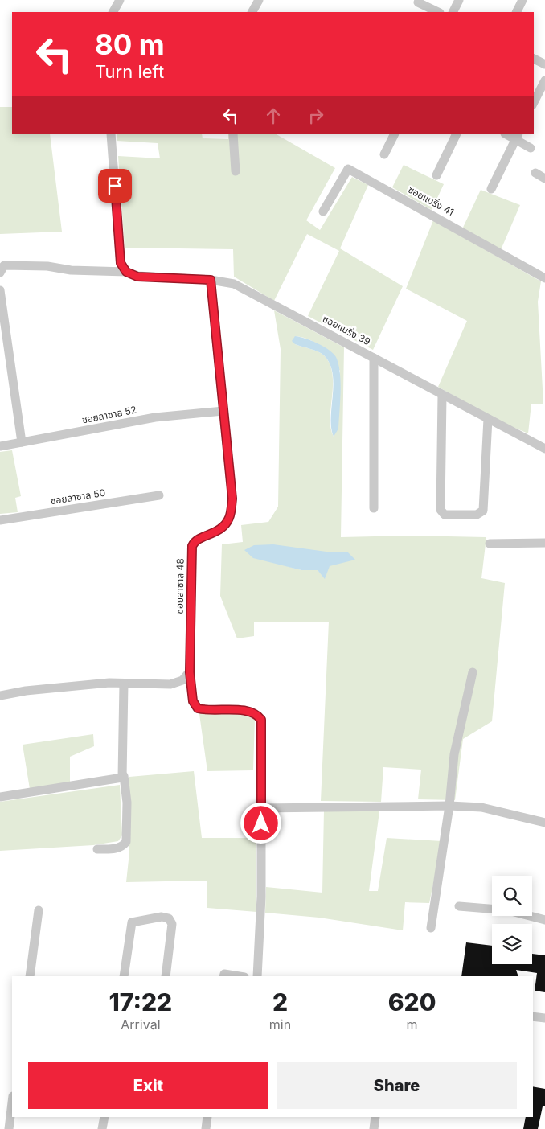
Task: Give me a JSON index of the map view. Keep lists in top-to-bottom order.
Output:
{
  "streets": {
    "street": [
      "ซอยแบริ่ง 41",
      "ซอยแบริ่ง 39",
      "ซอยลาซาล 52",
      "ซอยลาซาล 50",
      "ซอยลาซาล 48"
    ]
  },
  "crossings": [
    ["ซอยแบริ่ง 39", "ซอยลาซาล 48"],
    ["ซอยลาซาล 52", "ซอยลาซาล 48"]
  ],
  "page": {
    "turn": ["80 m", "Turn left"],
    "eta": [
      "17:22",
      "Arrival",
      "2",
      "min",
      "620",
      "m"
    ],
    "buttons": ["Exit", "Share"]
  }
}
